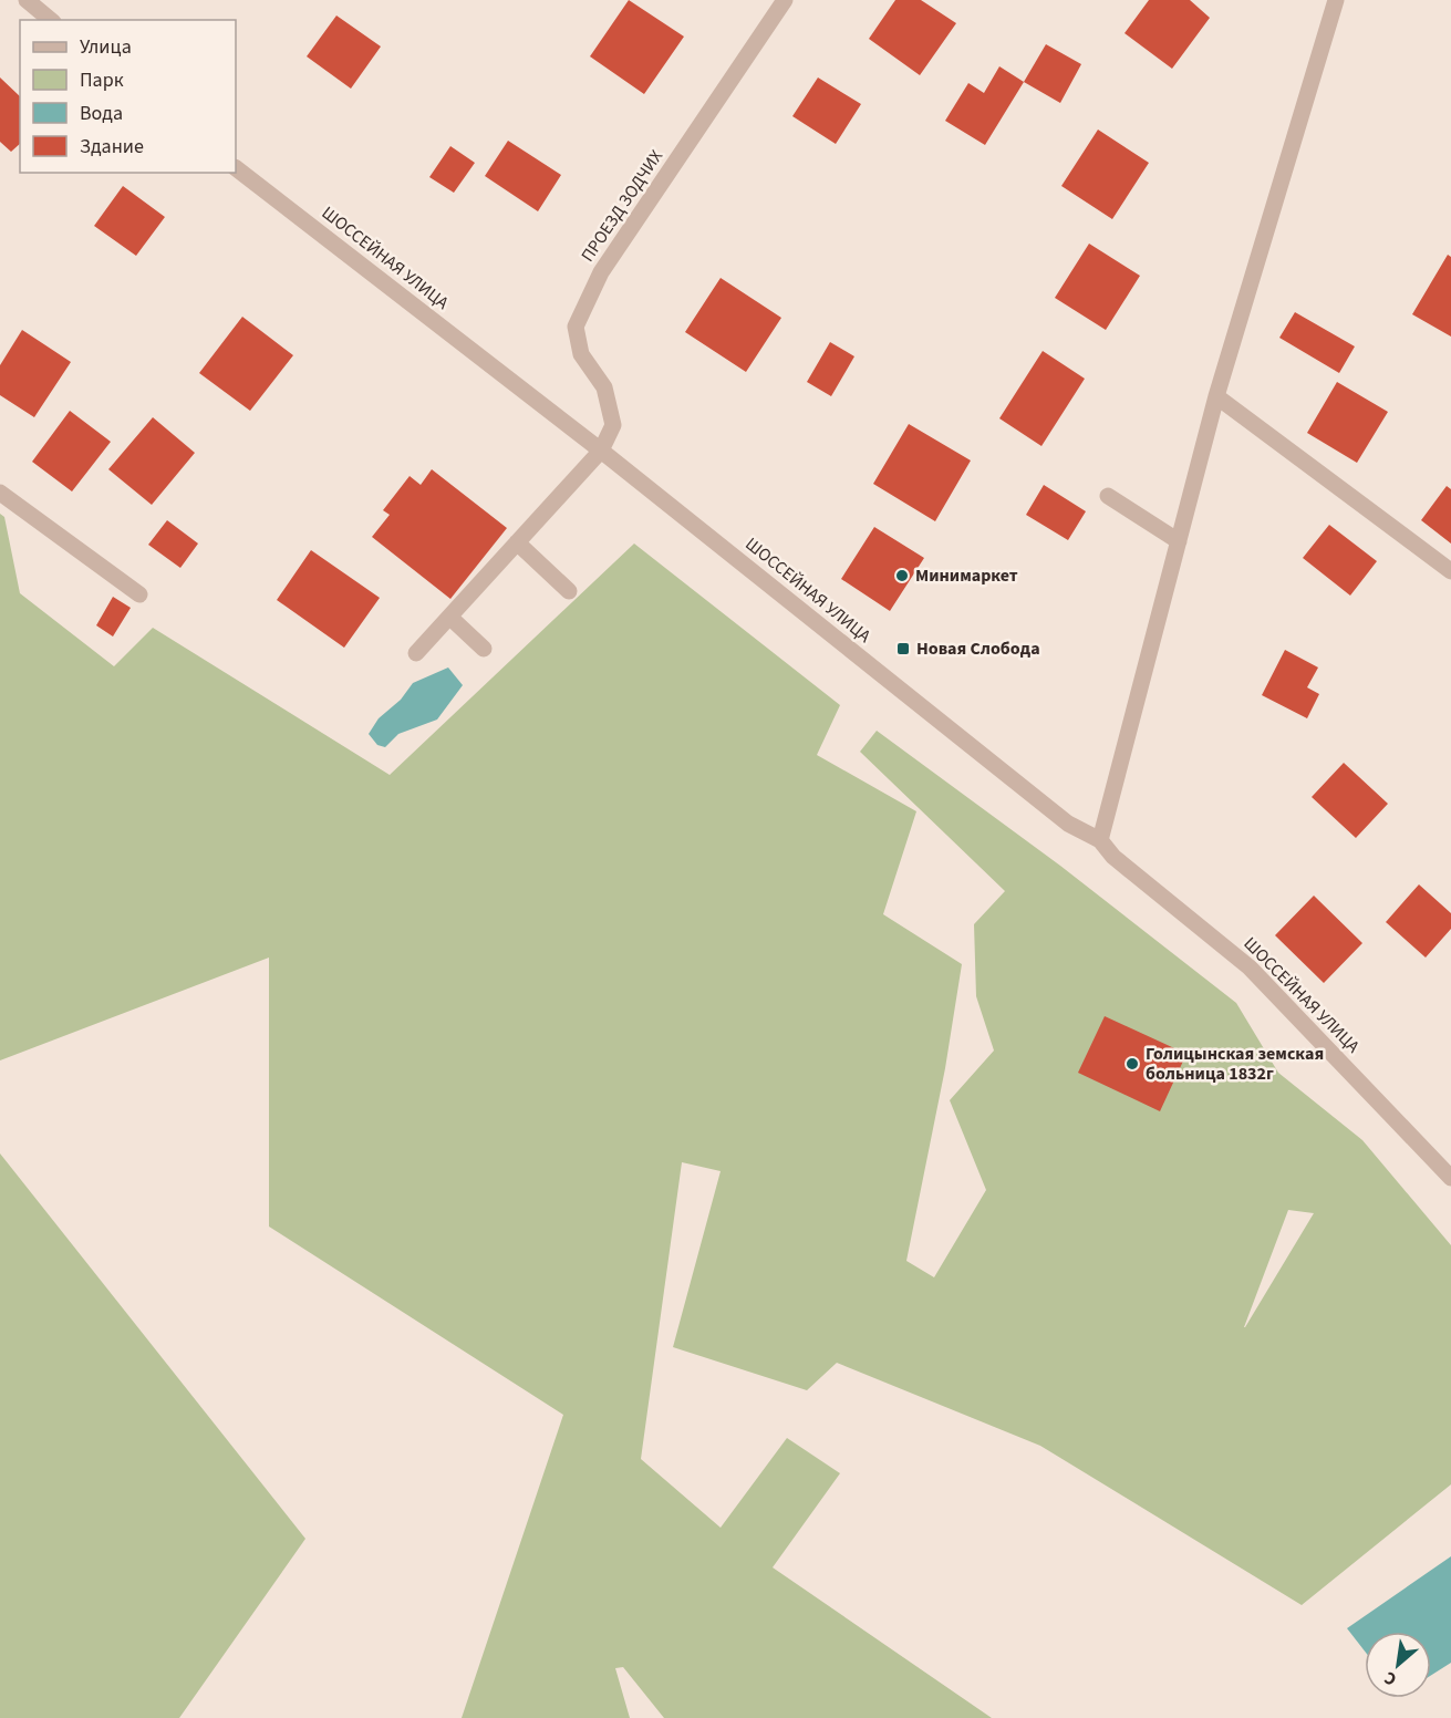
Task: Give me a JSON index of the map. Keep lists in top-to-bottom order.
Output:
{
  "streets": {
    "street": ["ПРОЕЗД ЗОДЧИХ", "ШОССЕЙНАЯ УЛИЦА"]
  },
  "crossings": [
    ["ПРОЕЗД ЗОДЧИХ", "ШОССЕЙНАЯ УЛИЦА"]
  ],
  "places": {
    "other": ["Минимаркет", "Голицынская земская больница 1832г"],
    "transit": ["Новая Слобода"]
  },
  "legend": [
    "Улица",
    "Парк",
    "Вода",
    "Здание"
  ],
  "north": "bottom left"
}
